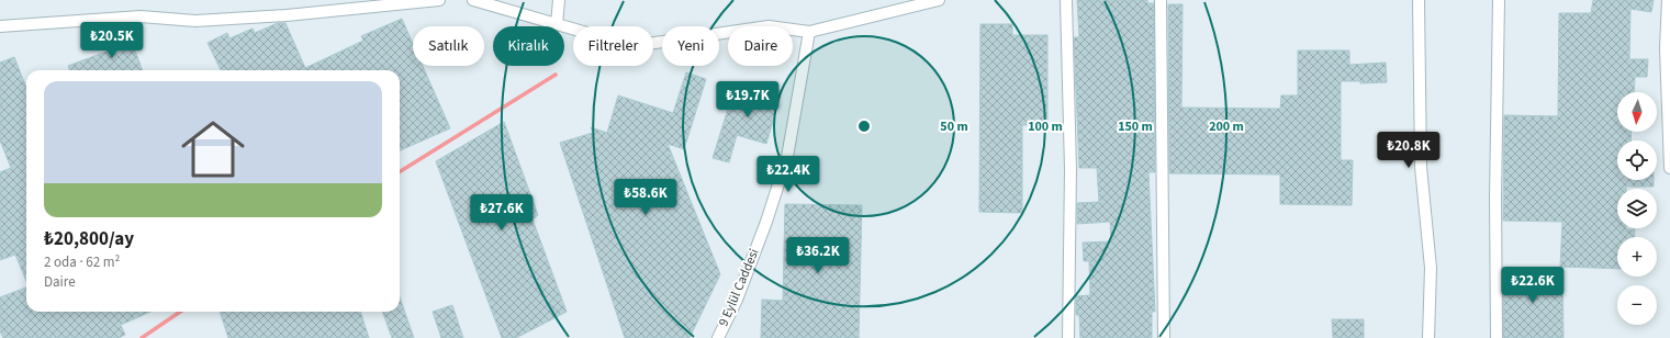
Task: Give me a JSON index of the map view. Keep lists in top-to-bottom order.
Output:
{
  "streets": {
    "street": ["9 Eylül Caddesi"]
  },
  "north": "bottom",
  "page": {
    "price": [
      "₺20.5K",
      "₺19.7K",
      "₺20.8K",
      "₺22.4K",
      "₺58.6K",
      "₺27.6K",
      "₺36.2K",
      "₺22.6K"
    ],
    "chip": [
      "Satılık",
      "Kiralık",
      "Filtreler",
      "Yeni",
      "Daire"
    ],
    "list": [
      {
        "name": "₺20,800/ay",
        "note": "2 oda · 62 m² · Daire"
      }
    ],
    "map_buttons": ["+", "−"]
  },
  "rings": [
    "50 m",
    "100 m",
    "150 m",
    "200 m"
  ]
}
